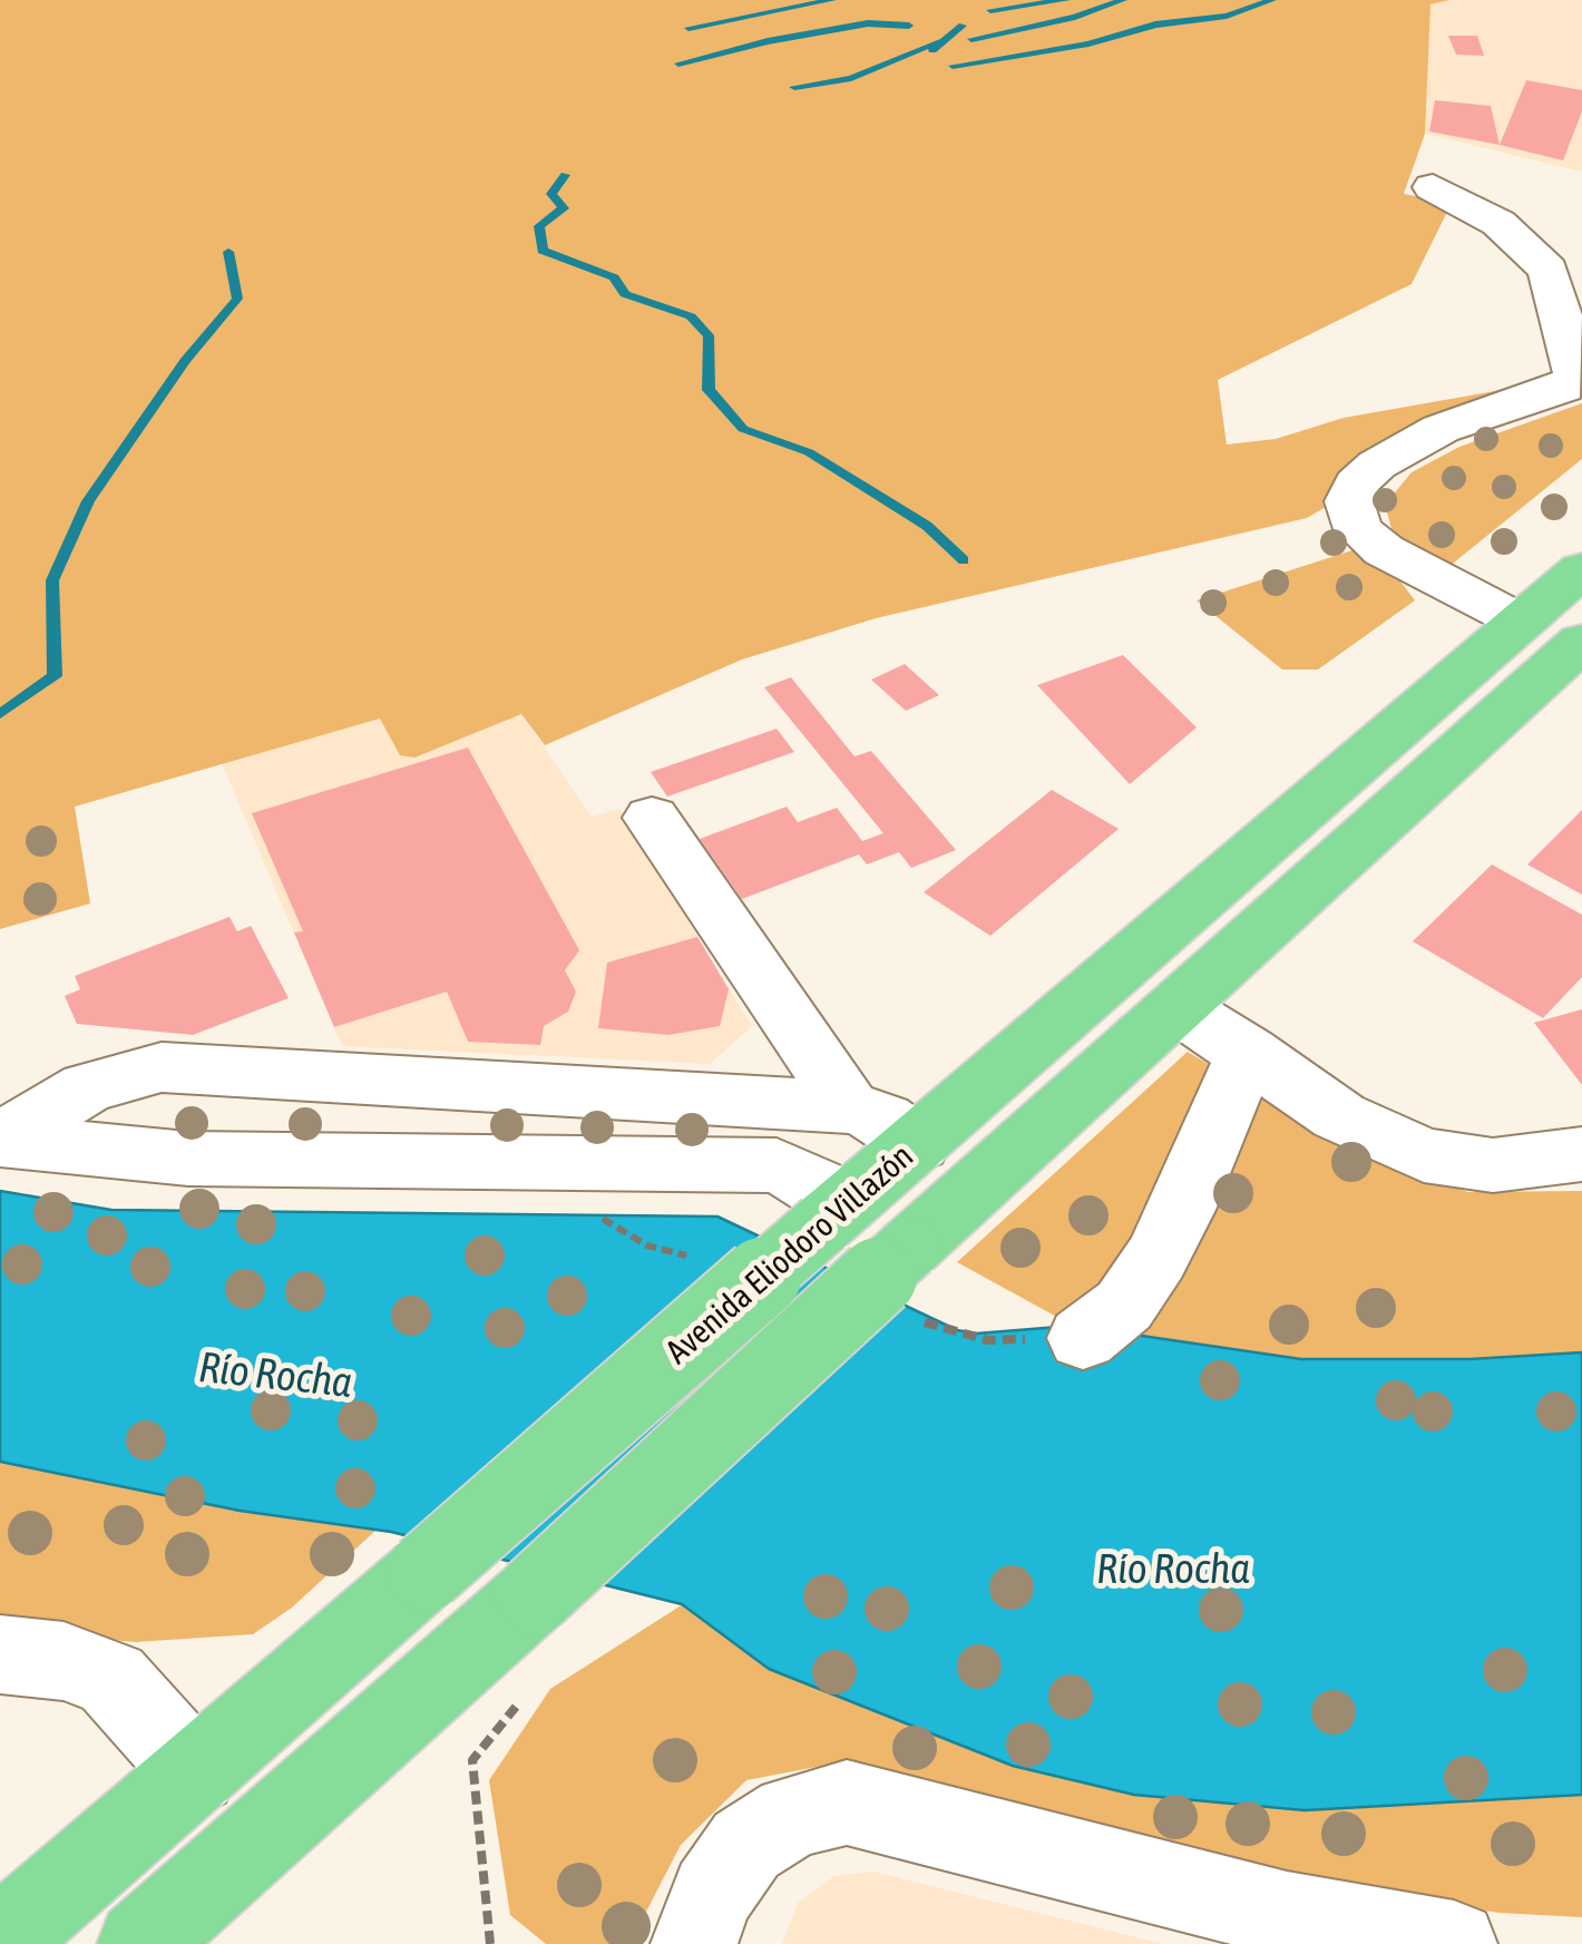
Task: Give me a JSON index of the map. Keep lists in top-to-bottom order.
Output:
{
  "streets": {
    "highway": ["Avenida Eliodoro Villazón"]
  },
  "water": ["Río Rocha"]
}
